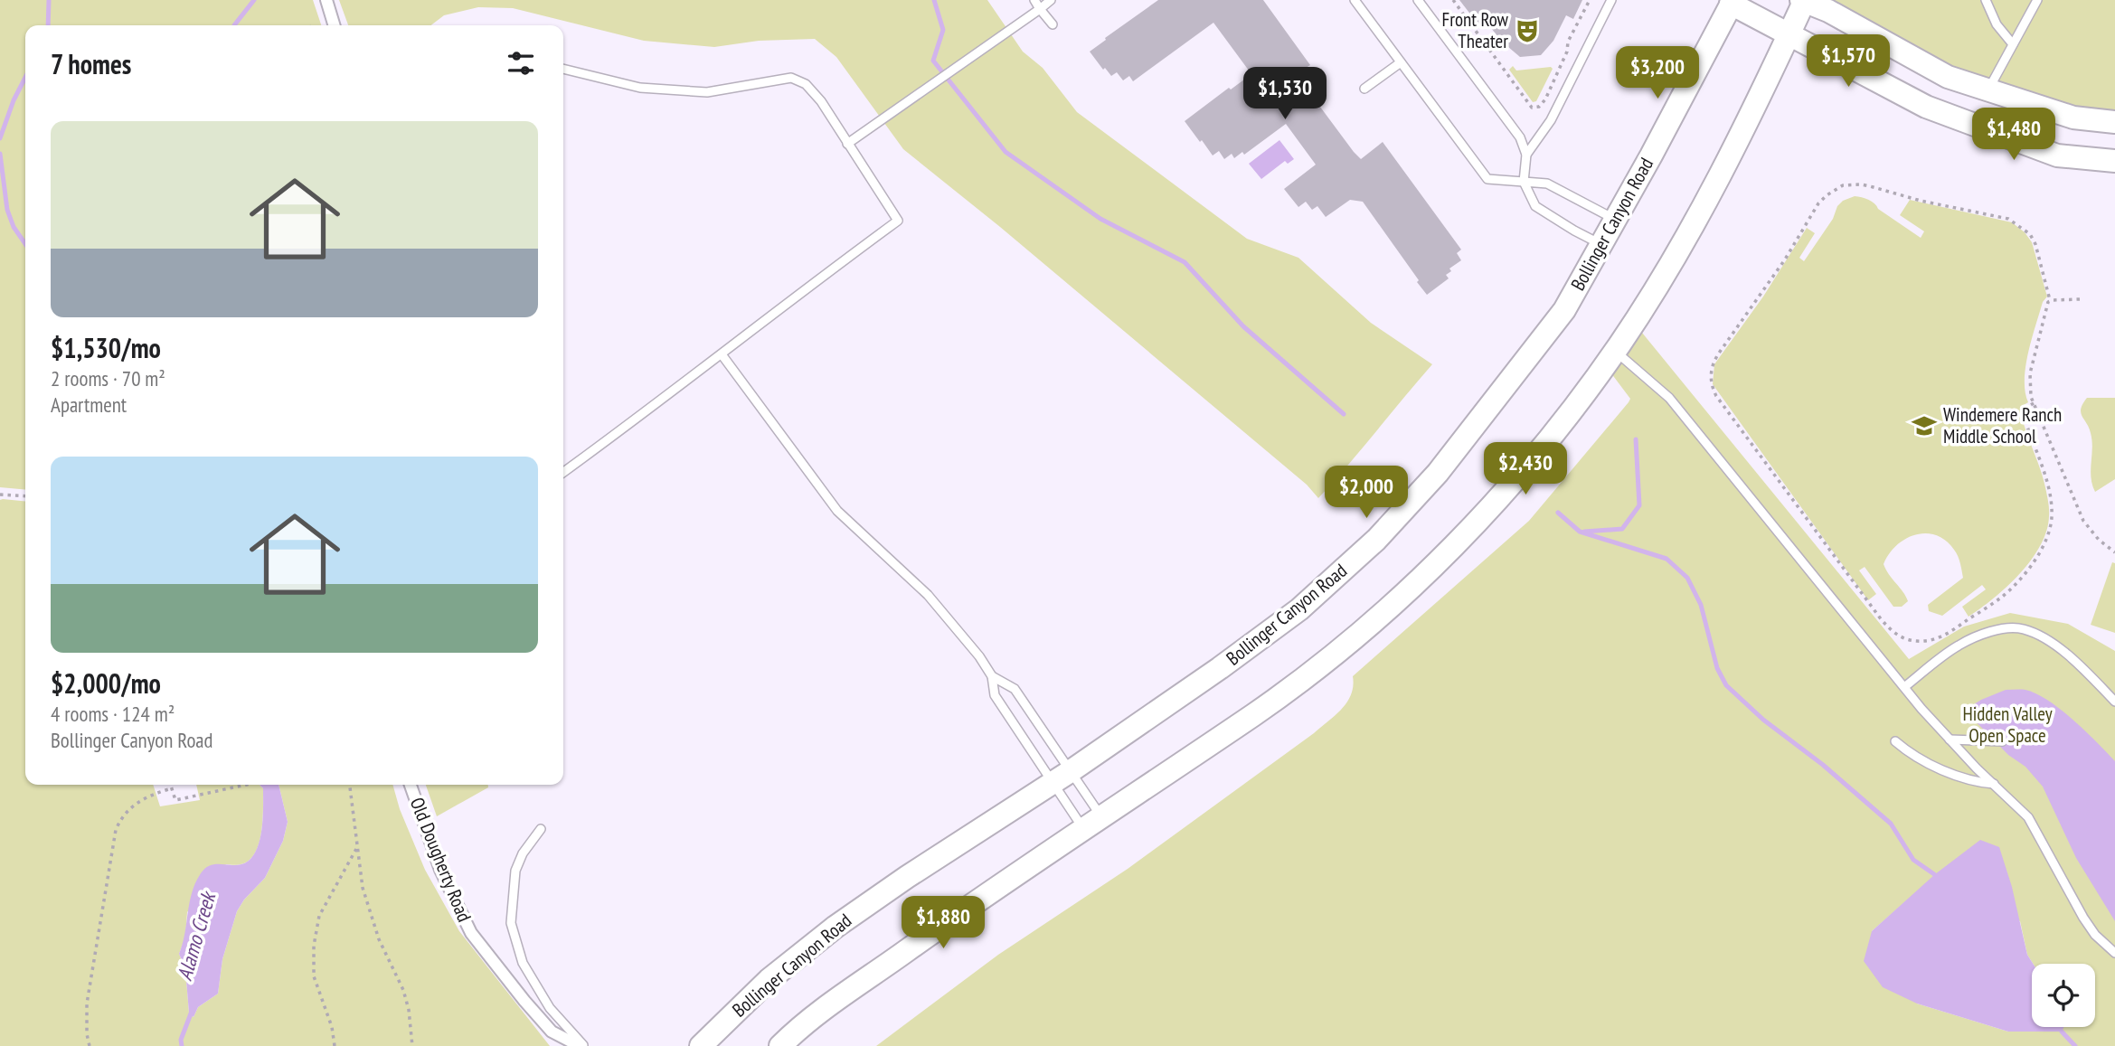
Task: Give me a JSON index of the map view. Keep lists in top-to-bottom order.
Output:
{
  "streets": {
    "main road": ["Bollinger Canyon Road"],
    "street": ["Old Dougherty Road"]
  },
  "water": ["Alamo Creek"],
  "parks": ["Hidden Valley Open Space"],
  "places": {
    "theatre": ["Front Row Theater"],
    "school or university": ["Windemere Ranch Middle School"]
  },
  "page": {
    "heading": "7 homes",
    "price": [
      "$1,570",
      "$3,200",
      "$1,530",
      "$1,480",
      "$2,430",
      "$2,000",
      "$1,880"
    ],
    "list": [
      {
        "name": "$1,530/mo",
        "note": "2 rooms · 70 m² · Apartment"
      },
      {
        "name": "$2,000/mo",
        "note": "4 rooms · 124 m² · Bollinger Canyon Road"
      }
    ]
  }
}
